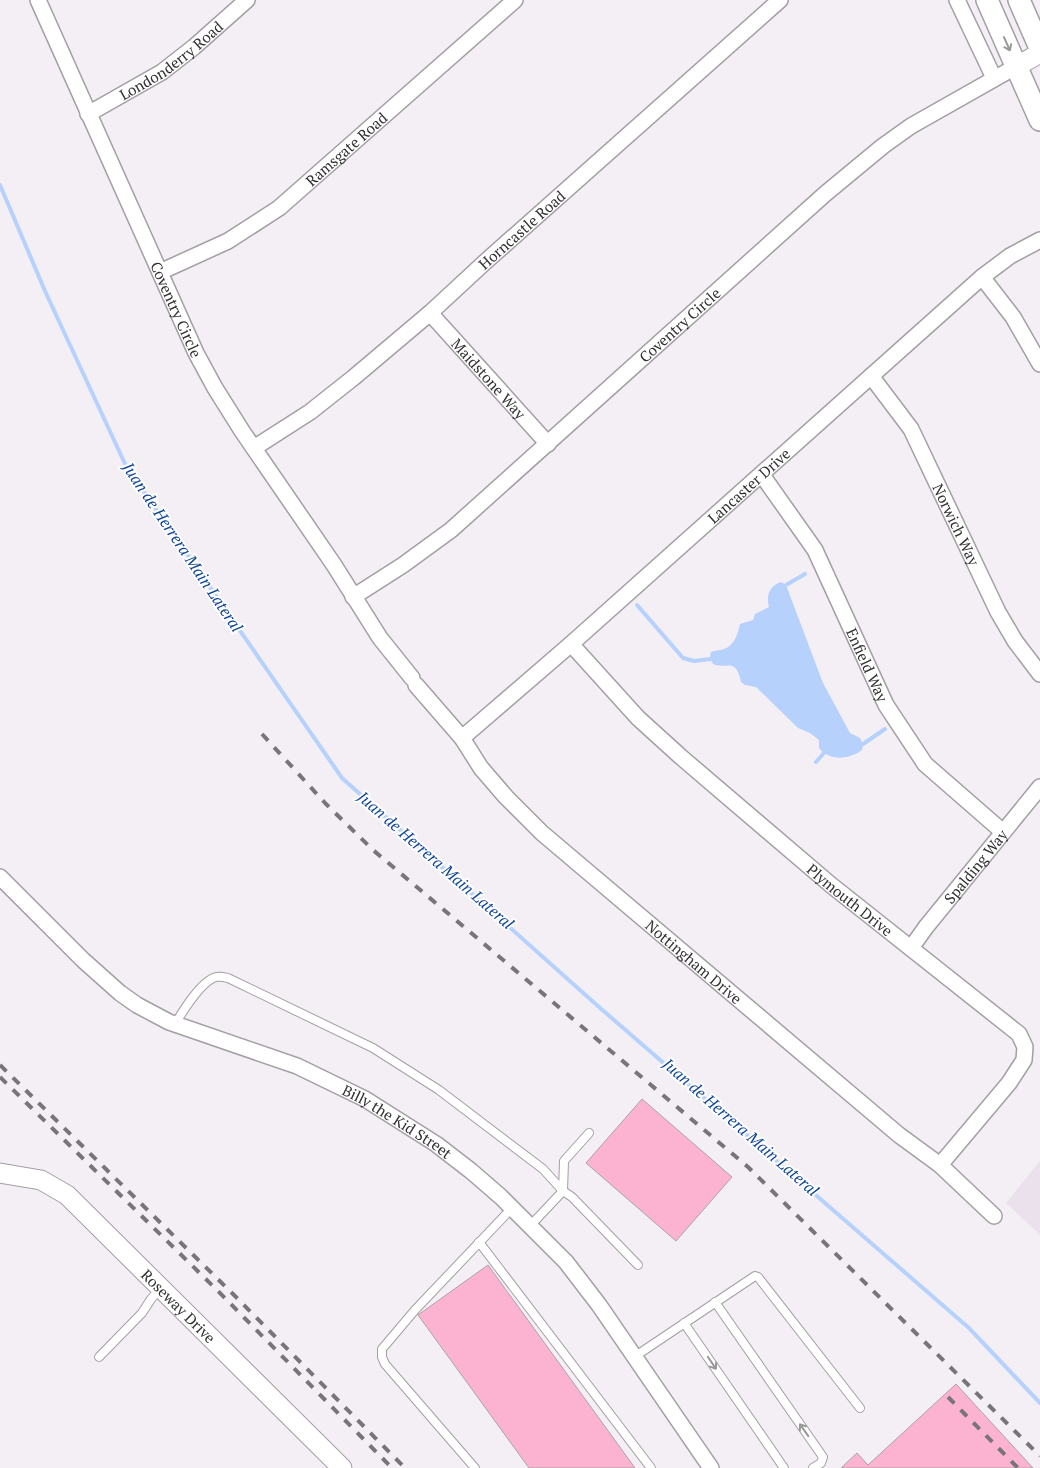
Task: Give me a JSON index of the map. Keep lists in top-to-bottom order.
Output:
{
  "streets": {
    "street": [
      "Londonderry Road",
      "Ramsgate Road",
      "Horncastle Road",
      "Coventry Circle",
      "Maidstone Way",
      "Lancaster Drive",
      "Norwich Way",
      "Enfield Way",
      "Spalding Way",
      "Plymouth Drive",
      "Nottingham Drive",
      "Billy the Kid Street",
      "Roseway Drive"
    ]
  },
  "crossings": [
    ["Londonderry Road", "Coventry Circle"],
    ["Ramsgate Road", "Coventry Circle"],
    ["Horncastle Road", "Coventry Circle"],
    ["Horncastle Road", "Maidstone Way"],
    ["Coventry Circle", "Maidstone Way"],
    ["Coventry Circle", "Nottingham Drive"],
    ["Lancaster Drive", "Norwich Way"],
    ["Lancaster Drive", "Enfield Way"],
    ["Lancaster Drive", "Plymouth Drive"],
    ["Lancaster Drive", "Nottingham Drive"],
    ["Enfield Way", "Spalding Way"],
    ["Spalding Way", "Plymouth Drive"],
    ["Plymouth Drive", "Nottingham Drive"]
  ],
  "water": ["Juan de Herrera Main Lateral"]
}
